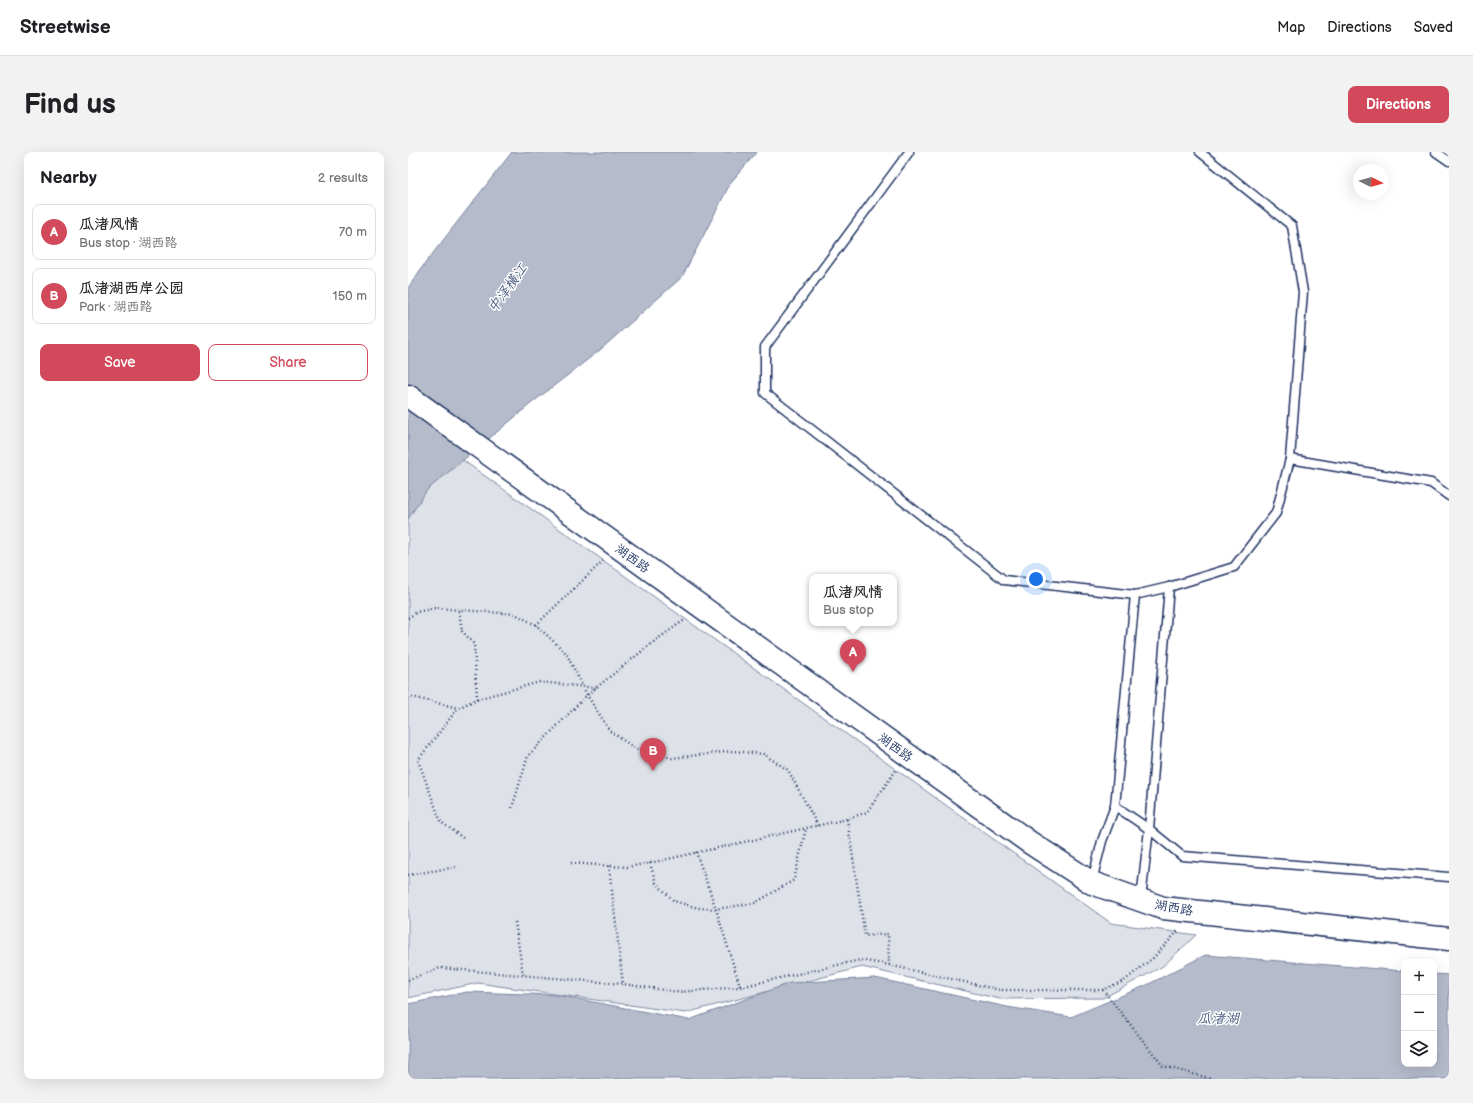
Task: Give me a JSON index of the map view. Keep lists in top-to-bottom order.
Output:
{
  "streets": {
    "street": ["湖西路"]
  },
  "water": ["中泽横江", "瓜渚湖"],
  "north": "right",
  "page": {
    "header": "Streetwise",
    "nav": ["Map", "Directions", "Saved"],
    "buttons": [
      "Directions",
      ["Save", "Share"]
    ],
    "title": "Find us",
    "heading": ["Nearby", "2 results"],
    "list": [
      {
        "mark": "A",
        "name": "瓜渚风情",
        "note": "Bus stop · 湖西路",
        "value": "70 m"
      },
      {
        "mark": "B",
        "name": "瓜渚湖西岸公园",
        "note": "Park · 湖西路",
        "value": "150 m"
      }
    ],
    "popup": ["瓜渚风情", "Bus stop"],
    "pins": ["A", "B"],
    "map_buttons": ["+", "−"]
  }
}
